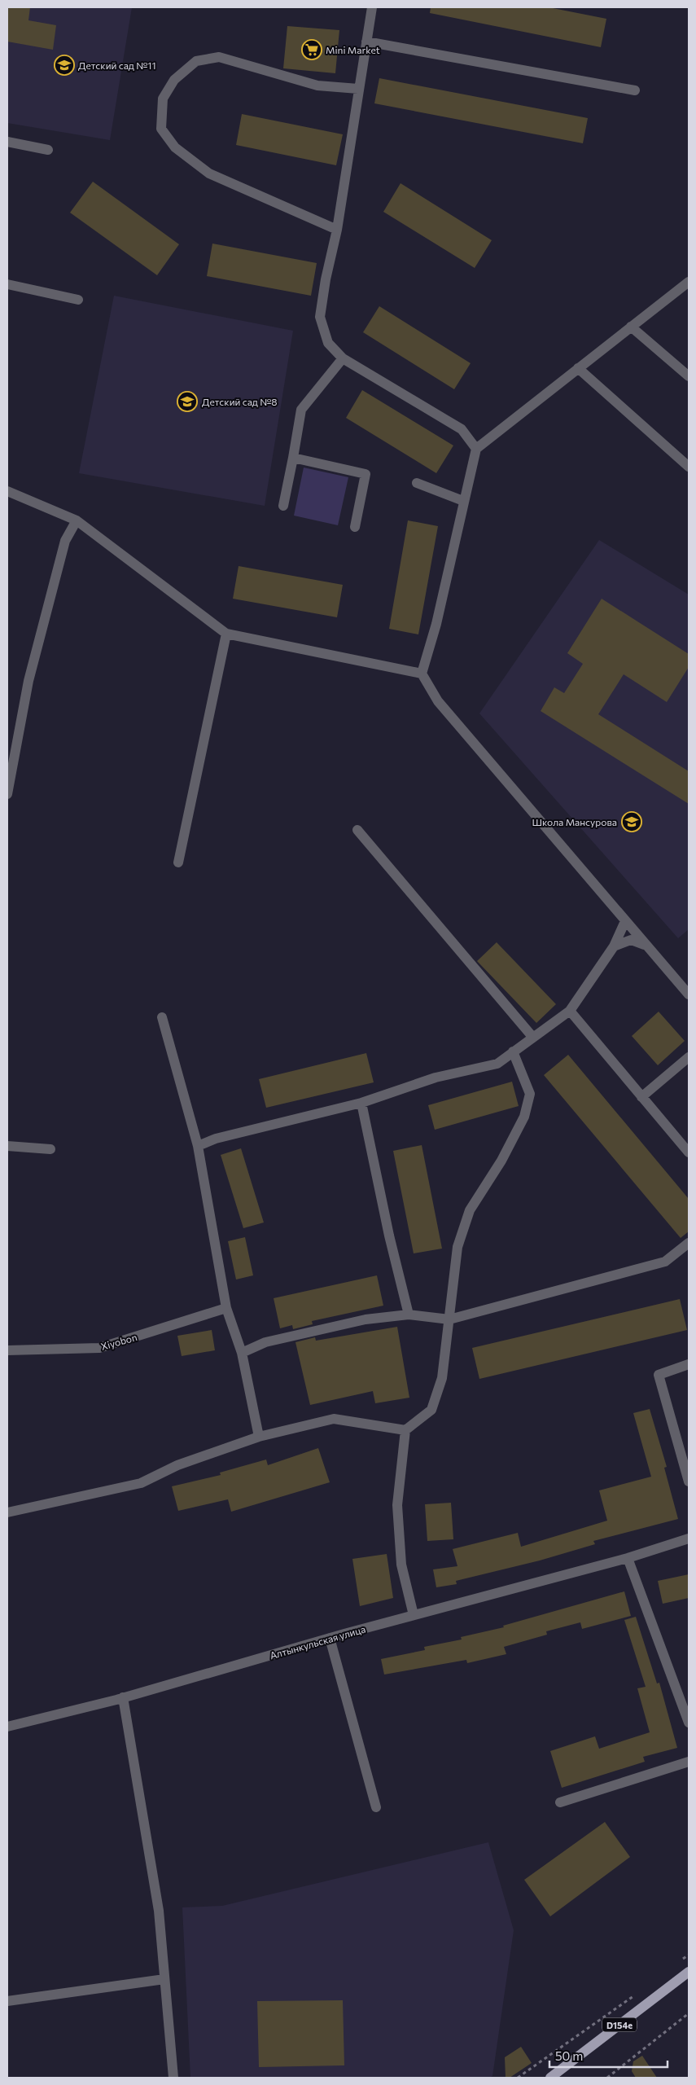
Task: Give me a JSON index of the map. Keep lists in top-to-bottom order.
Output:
{
  "streets": {
    "main road": ["D154e"],
    "street": ["Xiyobon", "Алтынкульская улица"]
  },
  "places": {
    "supermarket": ["Mini Market"],
    "school or university": ["Детский сад №11", "Детский сад №8", "Школа Мансурова"]
  },
  "scale_bar": "50 m"
}
